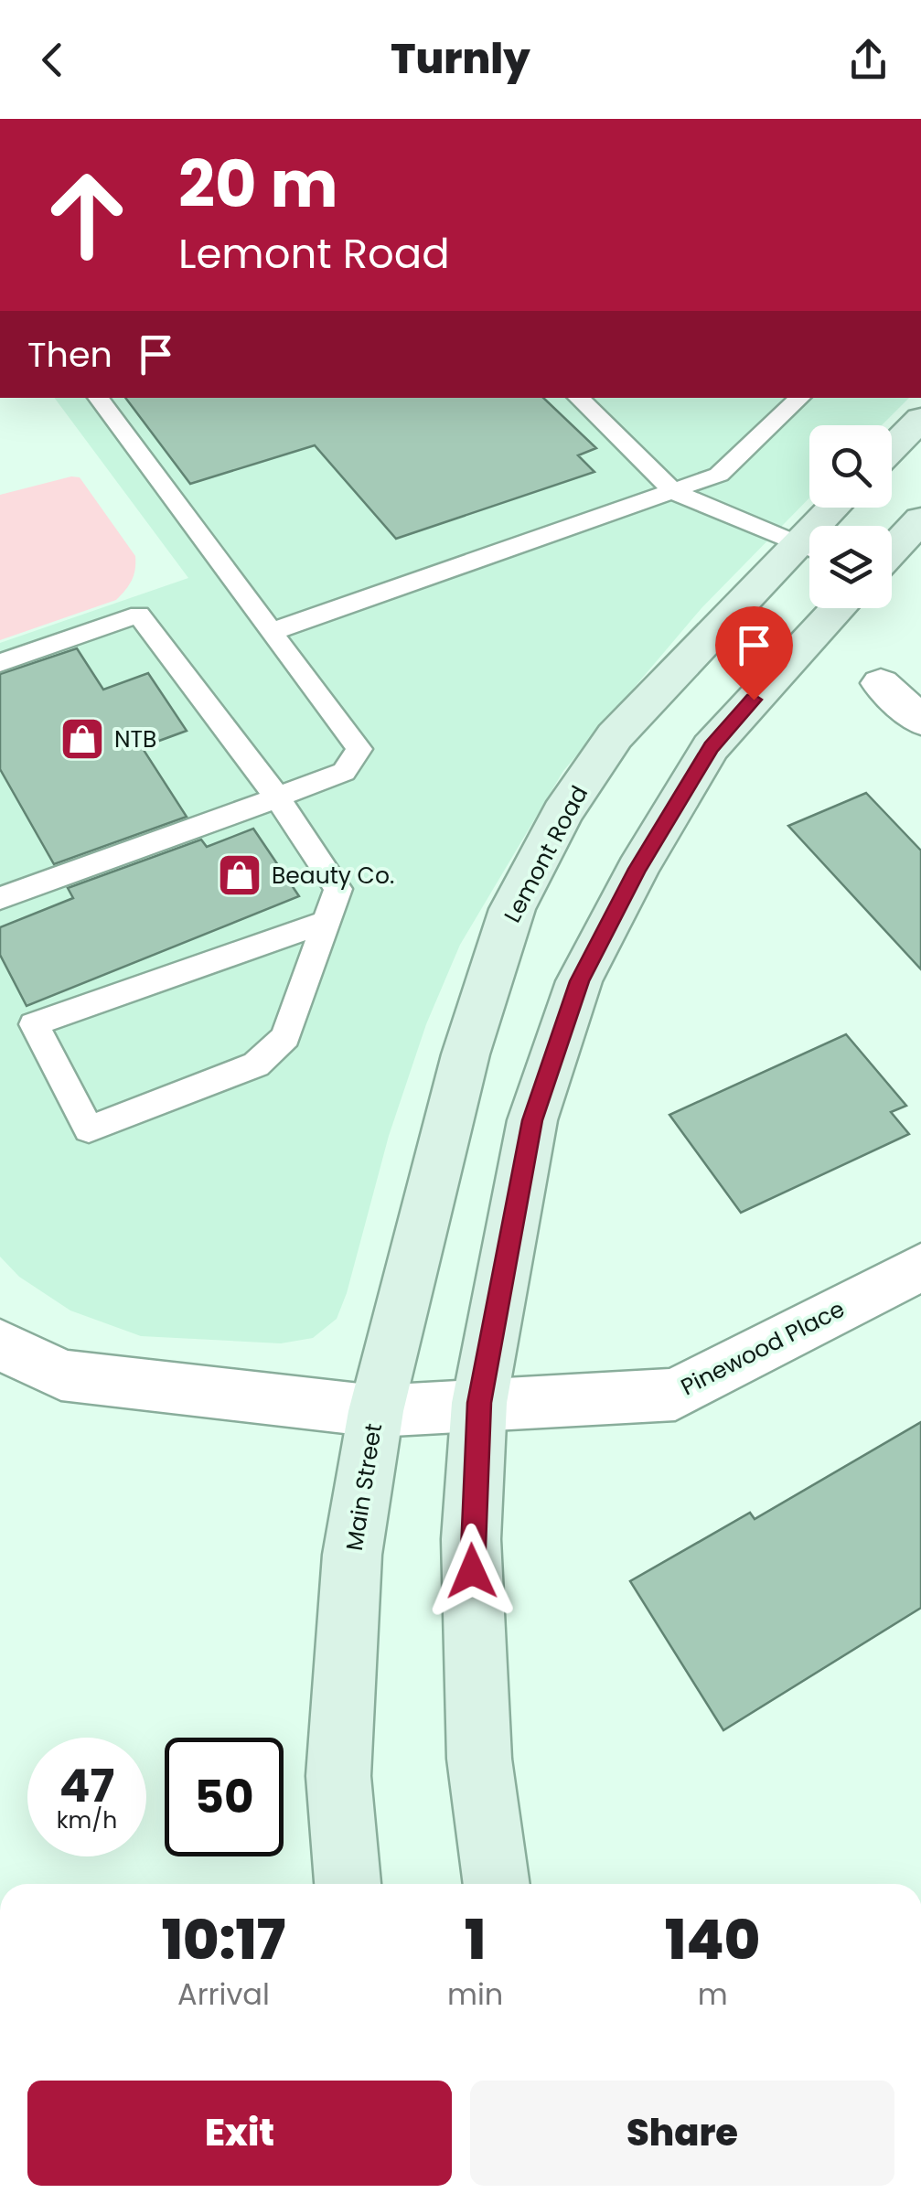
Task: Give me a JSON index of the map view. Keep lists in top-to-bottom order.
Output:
{
  "streets": {
    "main road": ["Lemont Road", "Main Street"],
    "street": ["Pinewood Place"]
  },
  "crossings": [
    ["Lemont Road", "Pinewood Place"],
    ["Lemont Road", "Main Street"],
    ["Pinewood Place", "Main Street"]
  ],
  "places": {
    "shop": ["NTB", "Beauty Co."]
  },
  "page": {
    "header": "Turnly",
    "turn": ["20 m", "Lemont Road"],
    "then": "Then",
    "speed": "47 km/h",
    "limit": "50",
    "eta": [
      "10:17",
      "Arrival",
      "1",
      "min",
      "140",
      "m"
    ],
    "buttons": ["Exit", "Share"]
  }
}
